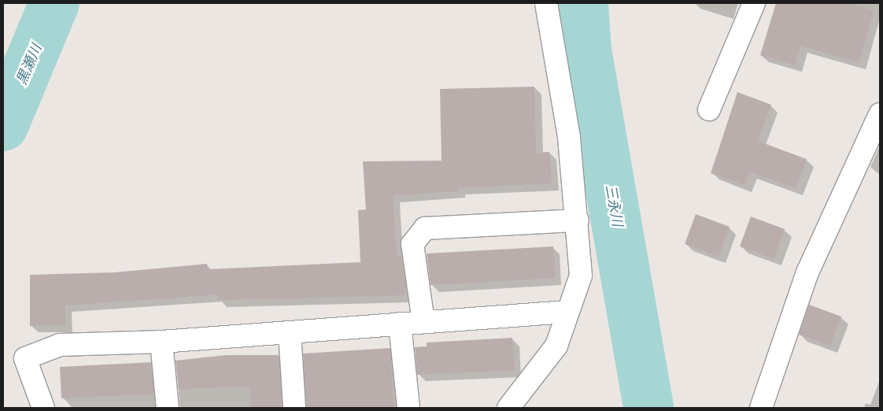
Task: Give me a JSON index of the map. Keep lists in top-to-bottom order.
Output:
{
  "water": ["黒瀬川", "三永川"]
}
